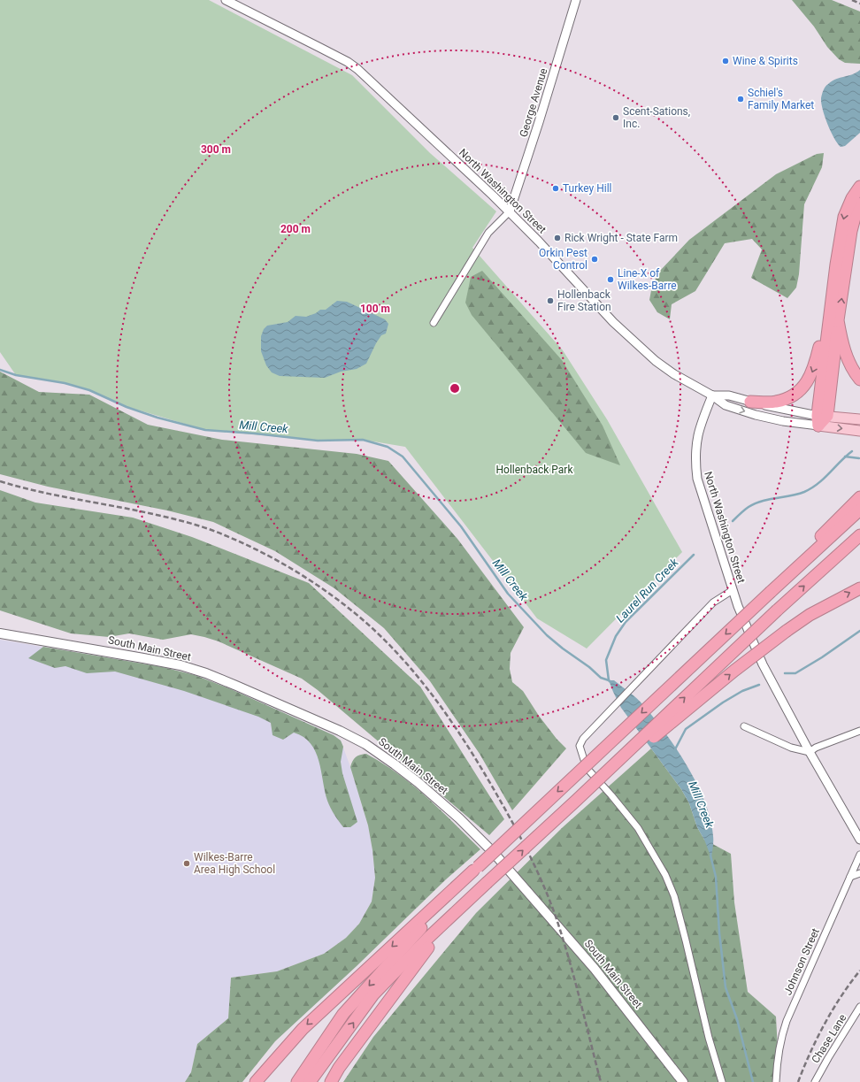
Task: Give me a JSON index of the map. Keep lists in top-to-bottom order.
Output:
{
  "streets": {
    "main road": ["South Main Street"],
    "street": [
      "George Avenue",
      "North Washington Street",
      "Johnson Street",
      "Chase Lane"
    ]
  },
  "crossings": [
    ["George Avenue", "North Washington Street"]
  ],
  "water": ["Mill Creek", "Laurel Run Creek"],
  "parks": ["Hollenback Park"],
  "places": [
    "Wine & Spirits",
    "Schiel's Family Market",
    "Scent-Sations, Inc.",
    "Turkey Hill",
    "Rick Wright - State Farm",
    "Orkin Pest Control",
    "Line-X of Wilkes-Barre",
    "Hollenback Fire Station",
    "Wilkes-Barre Area High School"
  ],
  "rings": ["300 m", "200 m", "100 m"]
}
